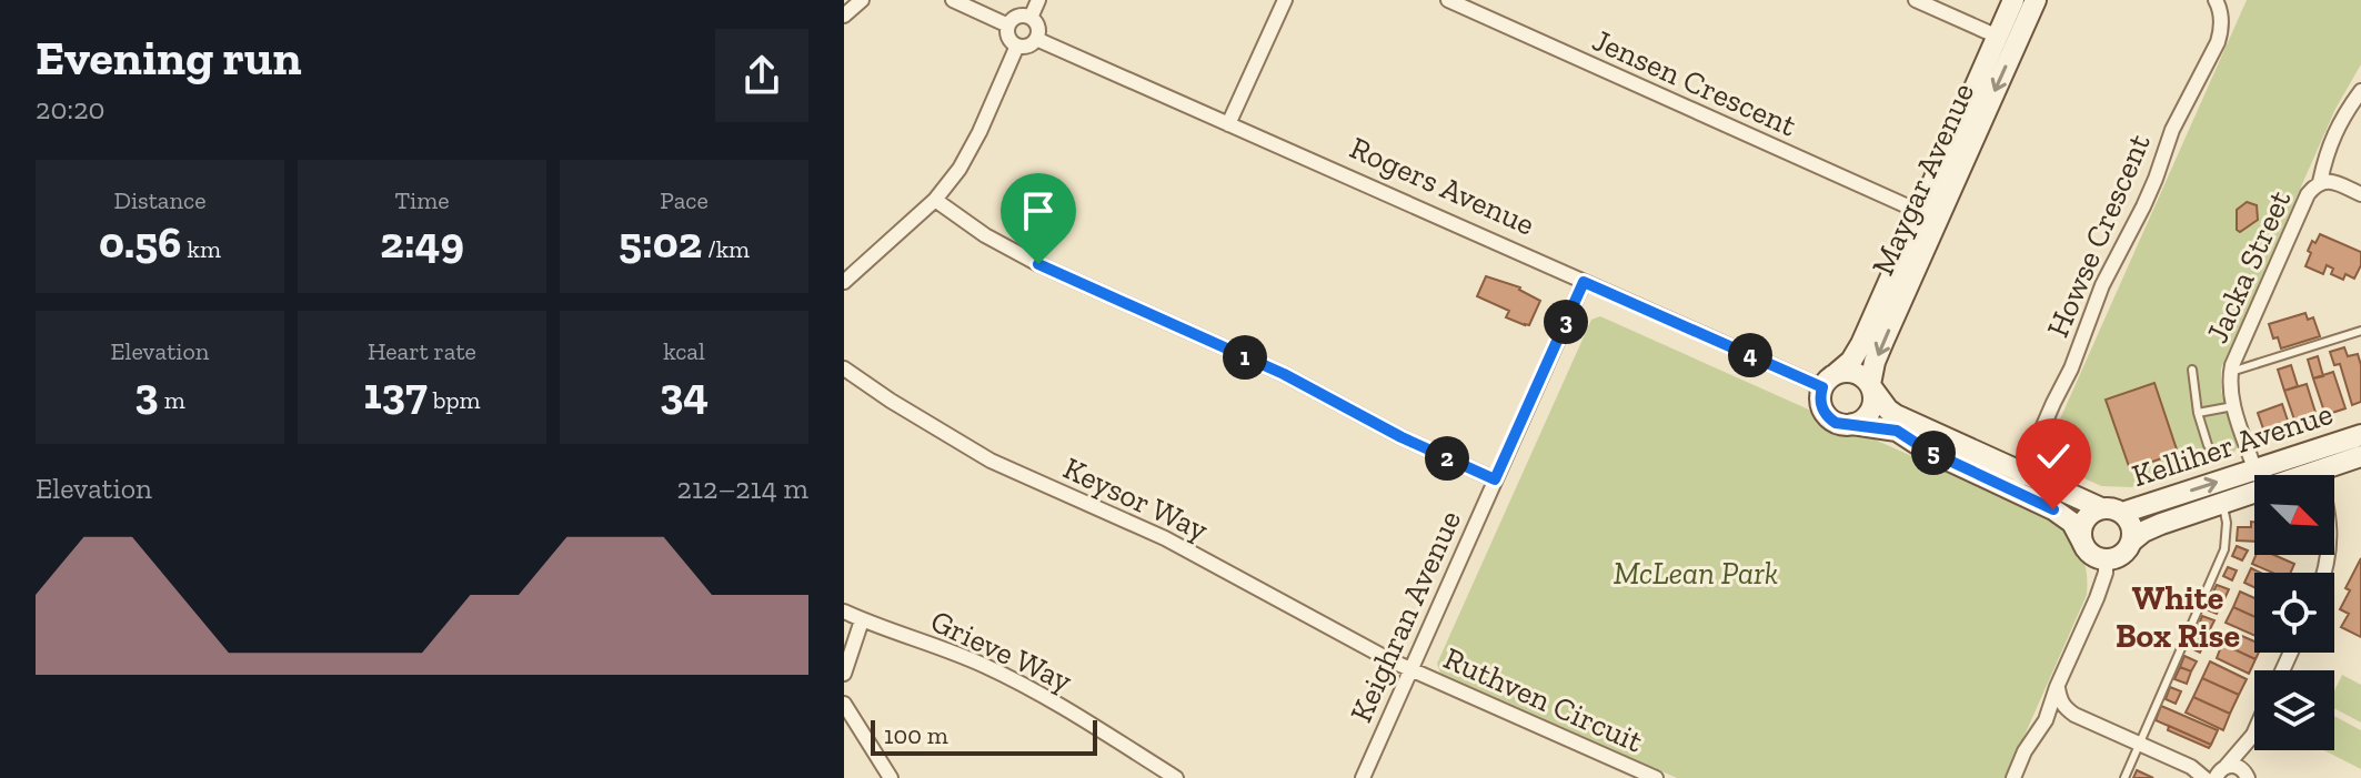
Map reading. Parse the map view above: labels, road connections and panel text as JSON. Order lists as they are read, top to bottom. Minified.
{"streets":{"street":["Jensen Crescent","Maygar Avenue","Rogers Avenue","Howse Crescent","Jacka Street","Kelliher Avenue","Keysor Way","Keighran Avenue","Grieve Way","Ruthven Circuit"]},"crossings":[["Jensen Crescent","Maygar Avenue"],["Maygar Avenue","Rogers Avenue"],["Rogers Avenue","Howse Crescent"],["Rogers Avenue","Kelliher Avenue"],["Rogers Avenue","Keighran Avenue"],["Jacka Street","Kelliher Avenue"],["Keysor Way","Keighran Avenue"],["Keysor Way","Ruthven Circuit"],["Keighran Avenue","Ruthven Circuit"]],"districts":["White Box Rise"],"parks":["McLean Park"],"scale_bar":"100 m","north":"bottom right","page":{"heading":["Evening run","20:20"],"stats":[["Distance","0.56 km"],["Time","2:49"],["Pace","5:02 /km"],["Elevation","3 m"],["Heart rate","137 bpm"],["kcal","34"]],"pins":["3","4","1","5","2"],"chart":["Elevation","212–214 m"],"scale":"100 m"}}
